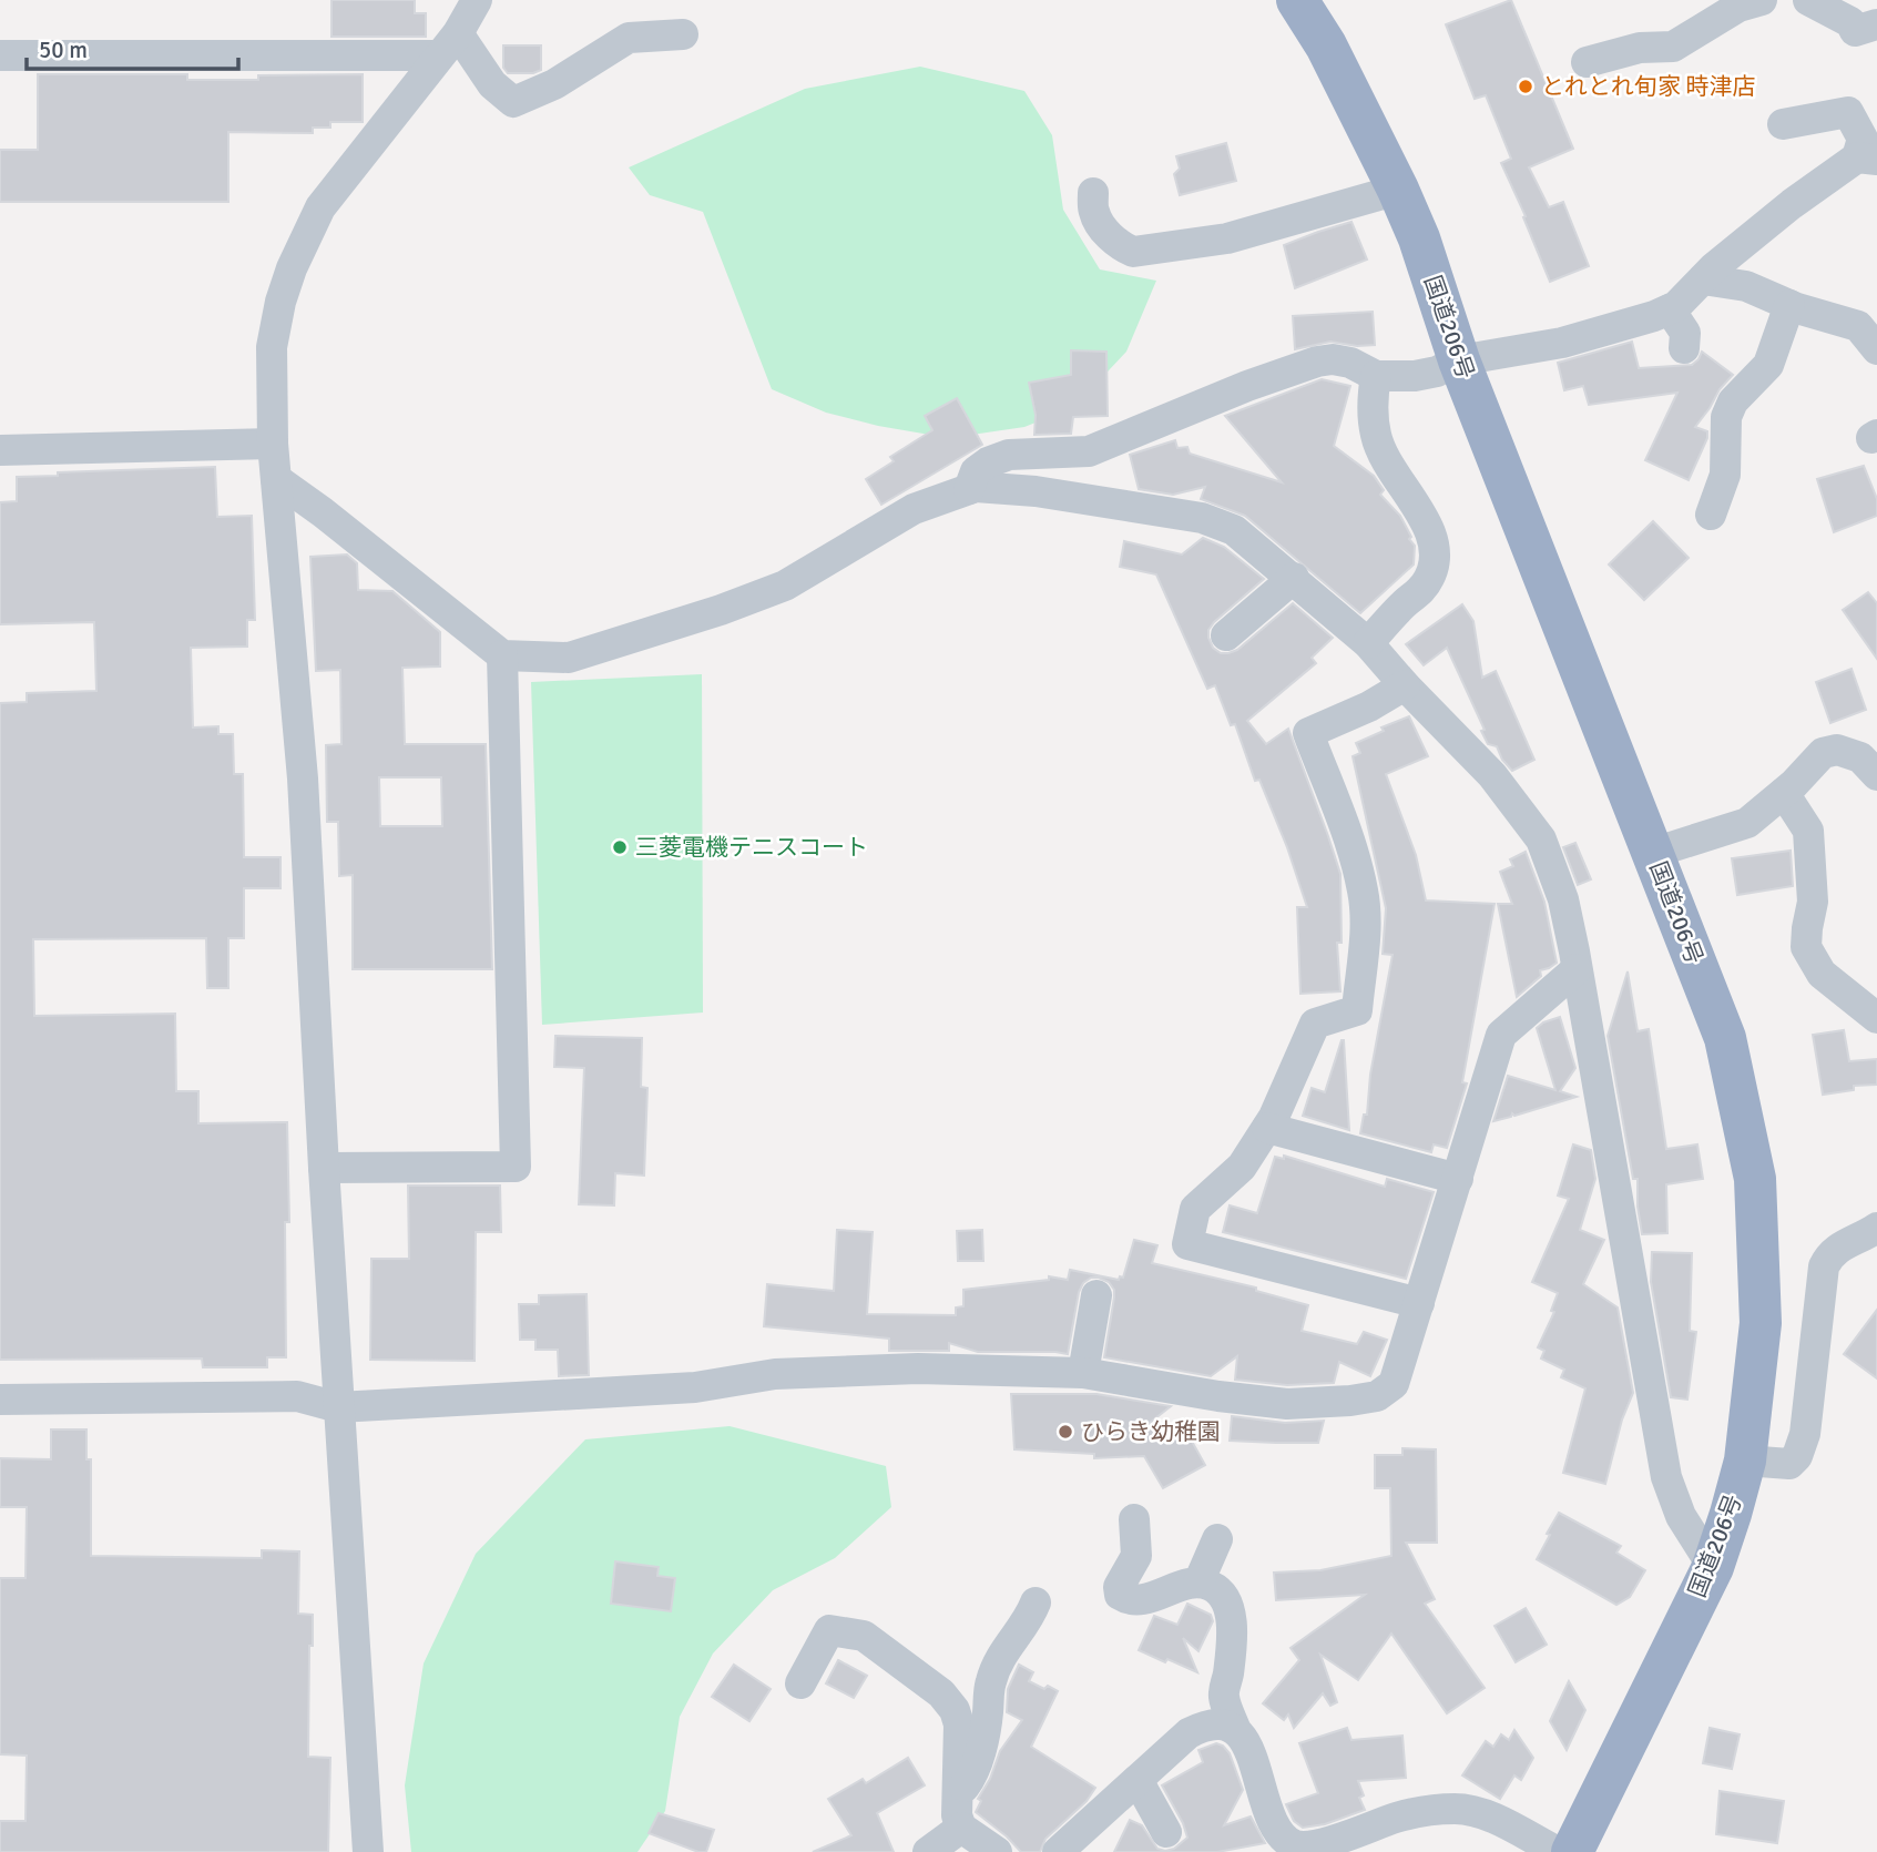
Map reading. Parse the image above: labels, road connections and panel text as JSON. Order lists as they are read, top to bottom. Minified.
{"streets":{"highway":["国道206号"]},"places":["とれとれ旬家 時津店","三菱電機テニスコート","ひらき幼稚園"],"scale_bar":"50 m"}
